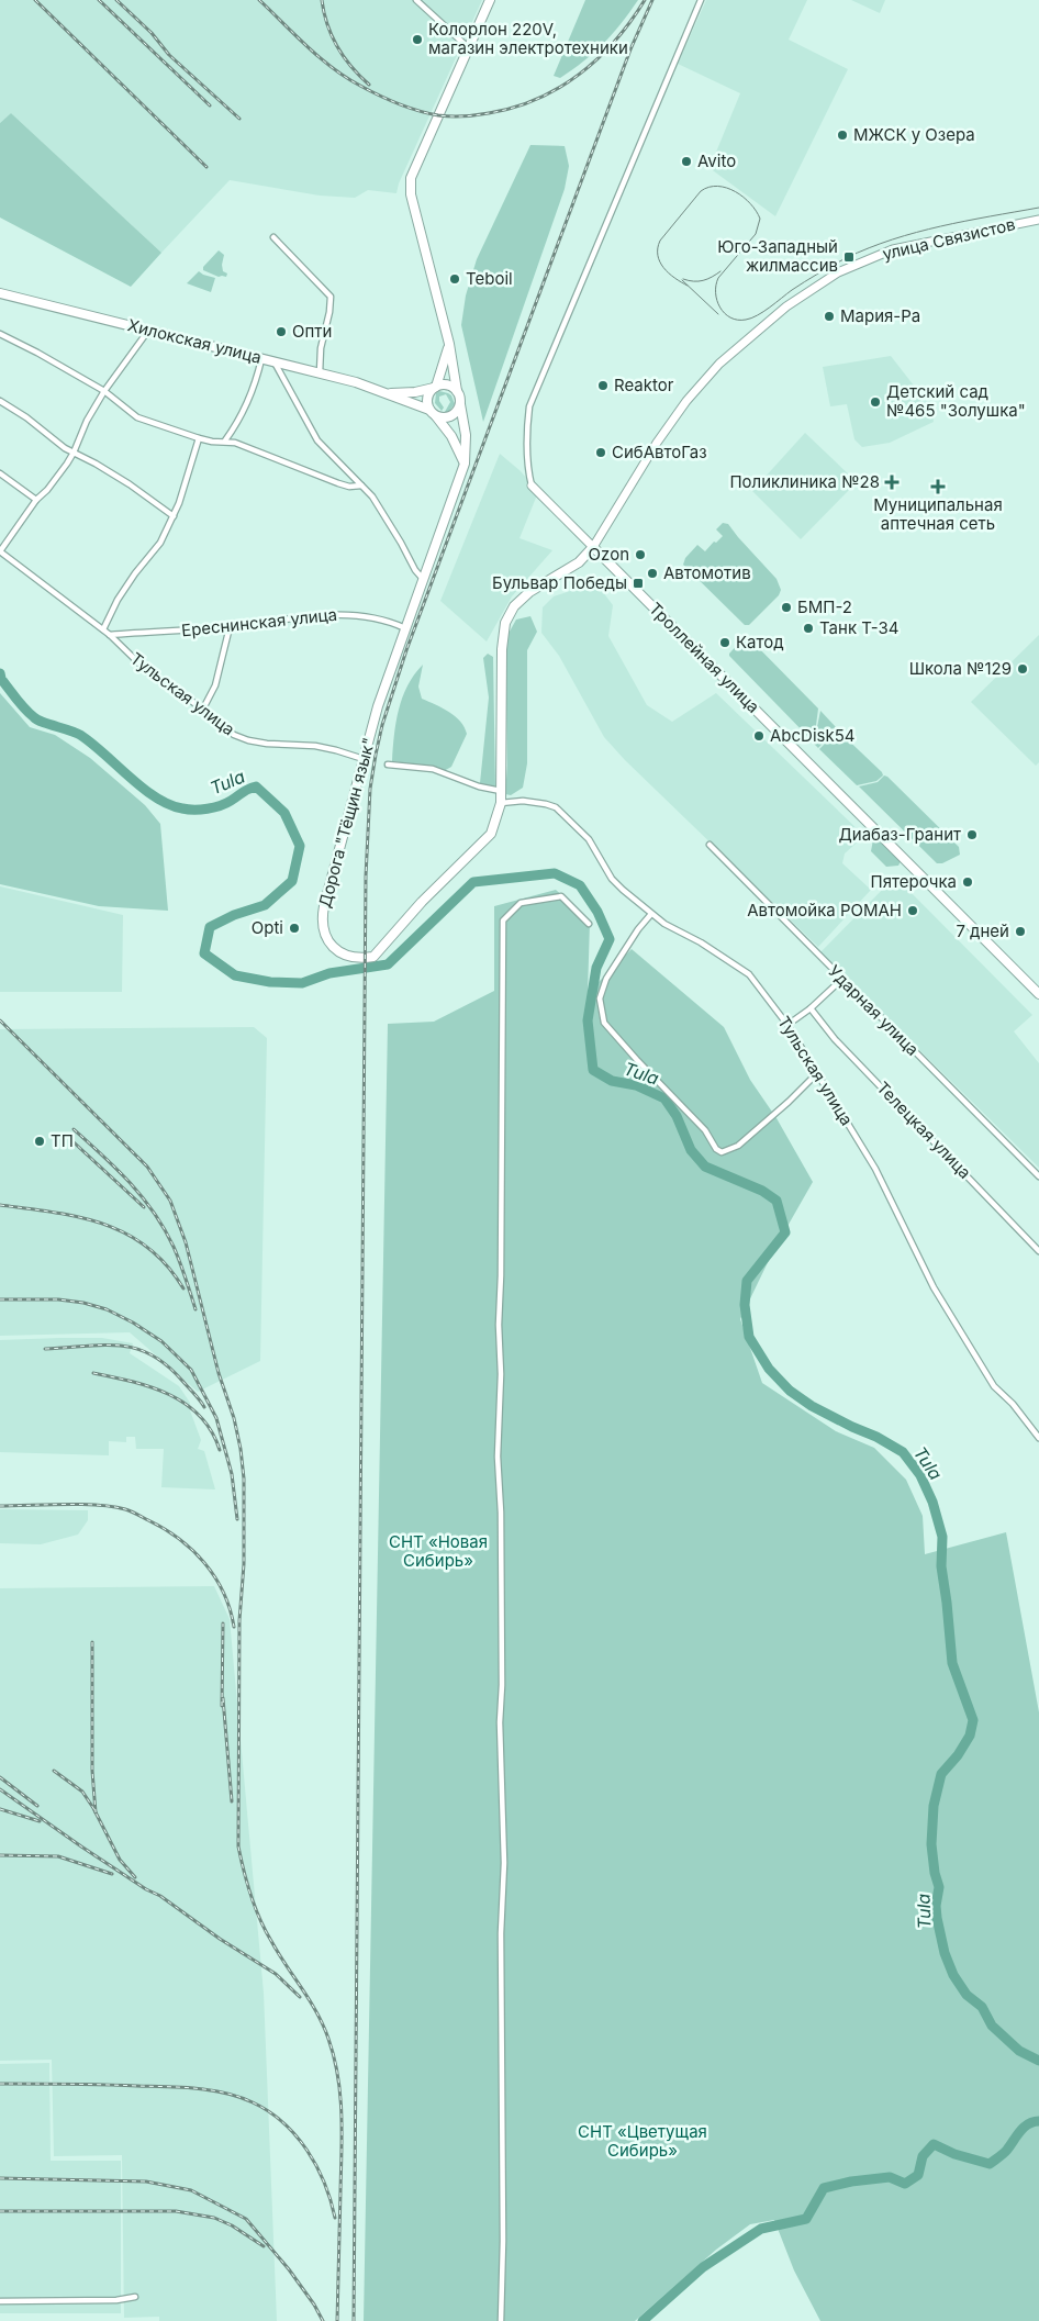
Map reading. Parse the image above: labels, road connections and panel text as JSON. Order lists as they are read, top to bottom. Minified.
{"streets":{"main road":["улица Связистов","Хилокская улица","Троллейная улица","Дорога \"Тёщин язык\""],"street":["Ереснинская улица","Тульская улица","Ударная улица","Телецкая улица"]},"crossings":[["улица Связистов","Троллейная улица"],["улица Связистов","Дорога \"Тёщин язык\""],["Ереснинская улица","Тульская улица"],["Ереснинская улица","Дорога \"Тёщин язык\""],["Троллейная улица","Дорога \"Тёщин язык\""],["Тульская улица","Дорога \"Тёщин язык\""]],"water":["Tula"],"parks":["СНТ «Новая Сибирь»","СНТ «Цветущая Сибирь»"],"places":{"other":["Колорлон 220V, магазин электротехники","МЖСК у Озера","Avito","Teboil","Мария-Ра","Опти","Reaktor","Детский сад №465 \"Золушка\"","СибАвтоГаз","Ozon","Автомотив","БМП-2","Танк Т-34","Катод","Школа №129","AbcDisk54","Диабаз-Гранит","Пятерочка","Автомойка РОМАН","Opti","7 дней","ТП"],"transit":["Юго-Западный жилмассив","Бульвар Победы"],"health":["Поликлиника №28","Муниципальная аптечная сеть"]}}
